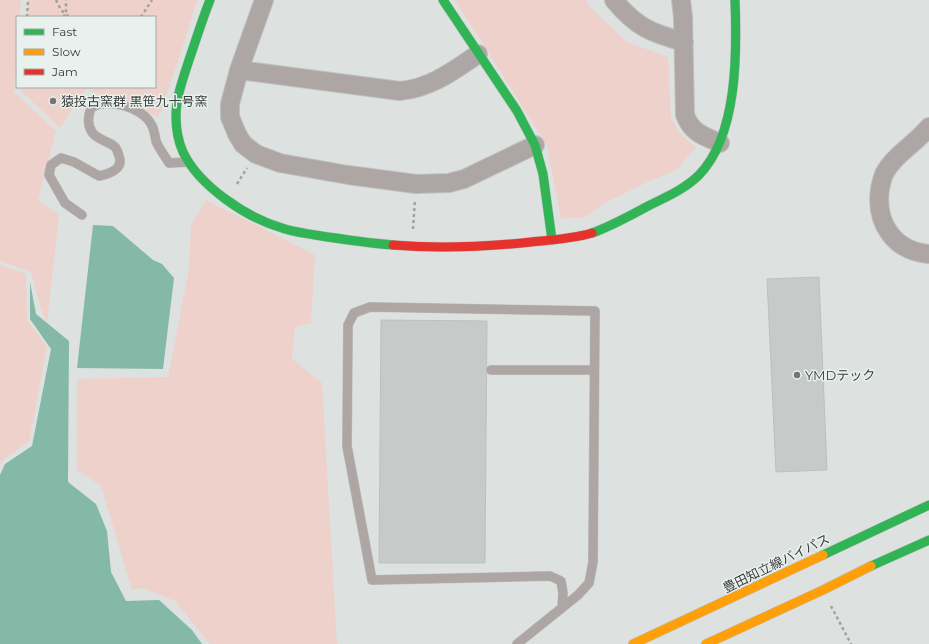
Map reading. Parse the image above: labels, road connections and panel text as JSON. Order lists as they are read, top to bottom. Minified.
{"streets":{"street":["豊田知立線バイパス"]},"places":["猿投古窯群 黒笹九十号窯","YMDテック"],"legend":["Fast","Slow","Jam"]}
